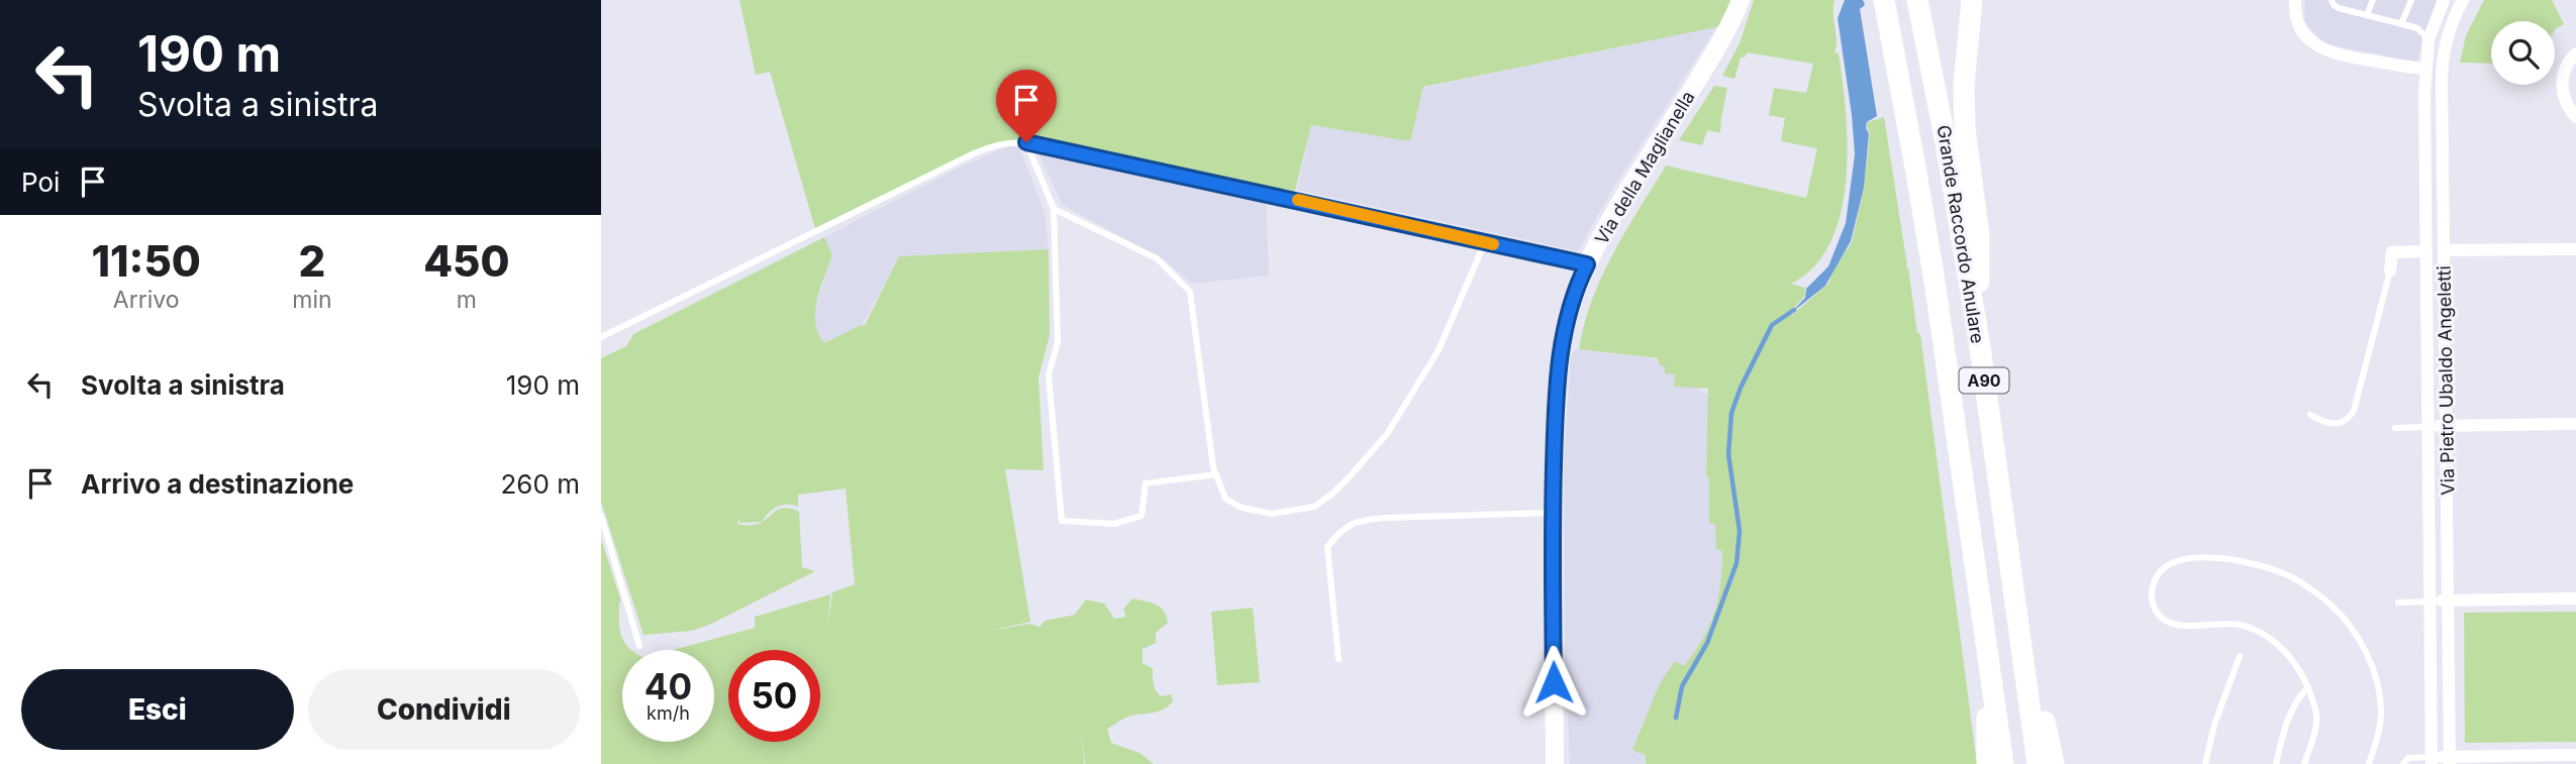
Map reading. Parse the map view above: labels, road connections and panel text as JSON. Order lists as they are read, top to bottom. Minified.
{"streets":{"highway":["Grande Raccordo Anulare","A90"],"main road":["Via della Maglianella"],"street":["Via Pietro Ubaldo Angeletti"]},"page":{"turn":["190 m","Svolta a sinistra"],"then":"Poi","eta":["11:50","Arrivo","2","min","450","m"],"list":[{"name":"Svolta a sinistra","value":"190 m"},{"name":"Arrivo a destinazione","value":"260 m"}],"speed":"40 km/h","limit":"50","buttons":["Esci","Condividi"]}}
